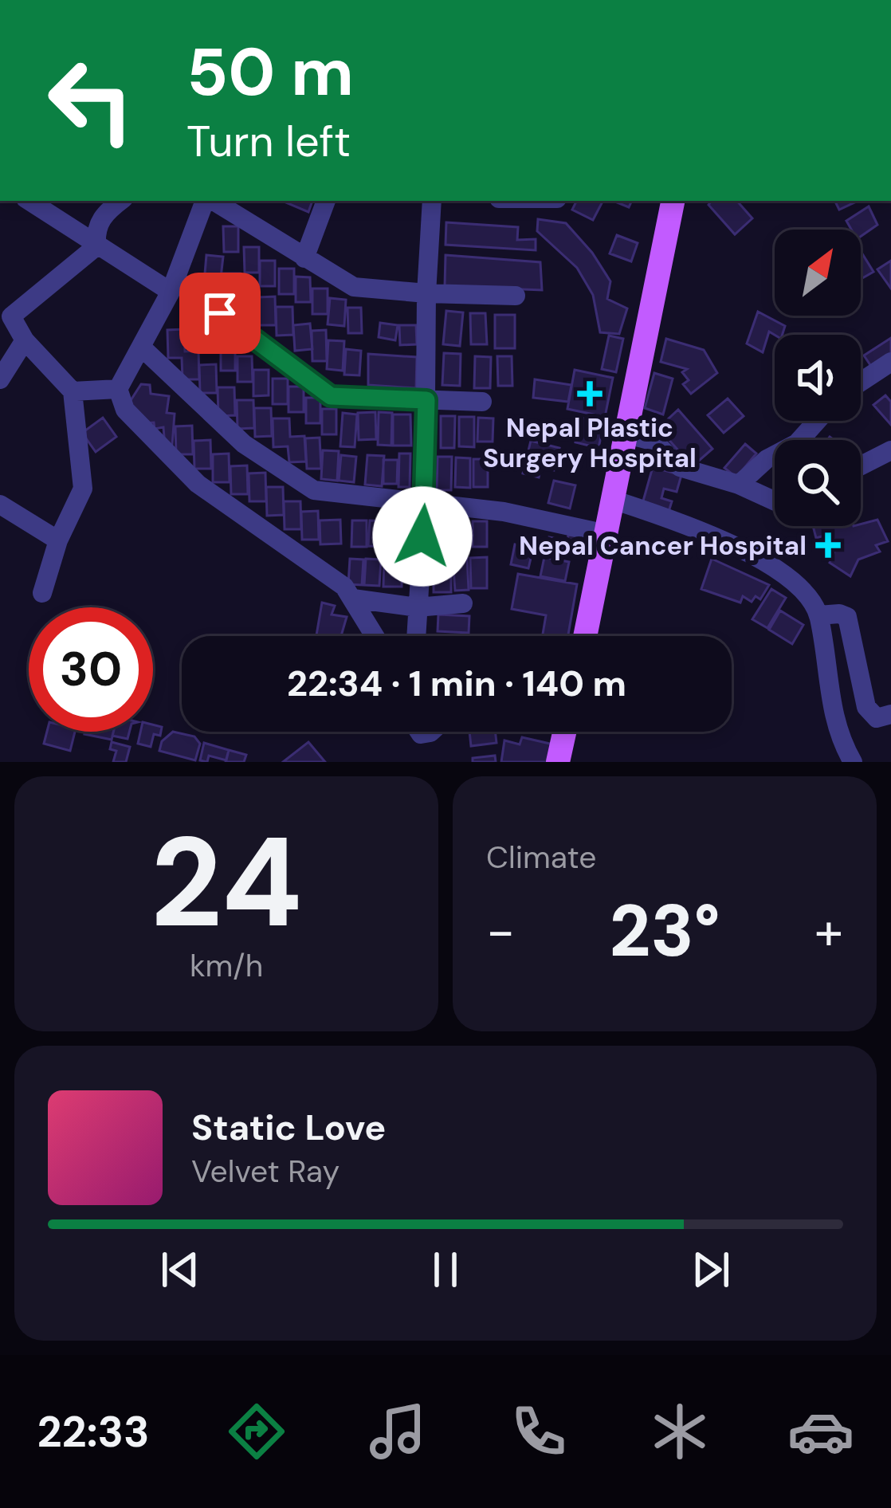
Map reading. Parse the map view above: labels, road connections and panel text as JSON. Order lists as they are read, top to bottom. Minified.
{"places":{"health":["Nepal Plastic Surgery Hospital","Nepal Cancer Hospital"]},"north":"top right","page":{"turn":["50 m","Turn left"],"limit":"30","trip":"22:34 · 1 min · 140 m","tile":[["24","km/h"],"Climate"],"heat":["−","23°","+"],"song":["Static Love","Velvet Ray"],"tabs":"22:33"}}
